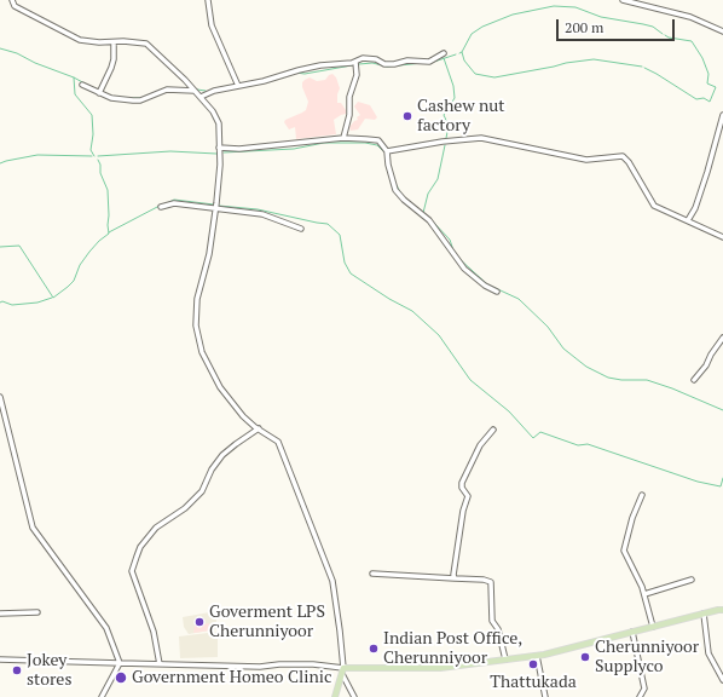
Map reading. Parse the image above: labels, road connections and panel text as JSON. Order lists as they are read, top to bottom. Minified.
{"places":["Cashew nut factory","Goverment LPS Cherunniyoor","Indian Post Office, Cherunniyoor","Cherunniyoor Supplyco","Thattukada","Jokey stores","Government Homeo Clinic"],"scale_bar":"200 m"}
